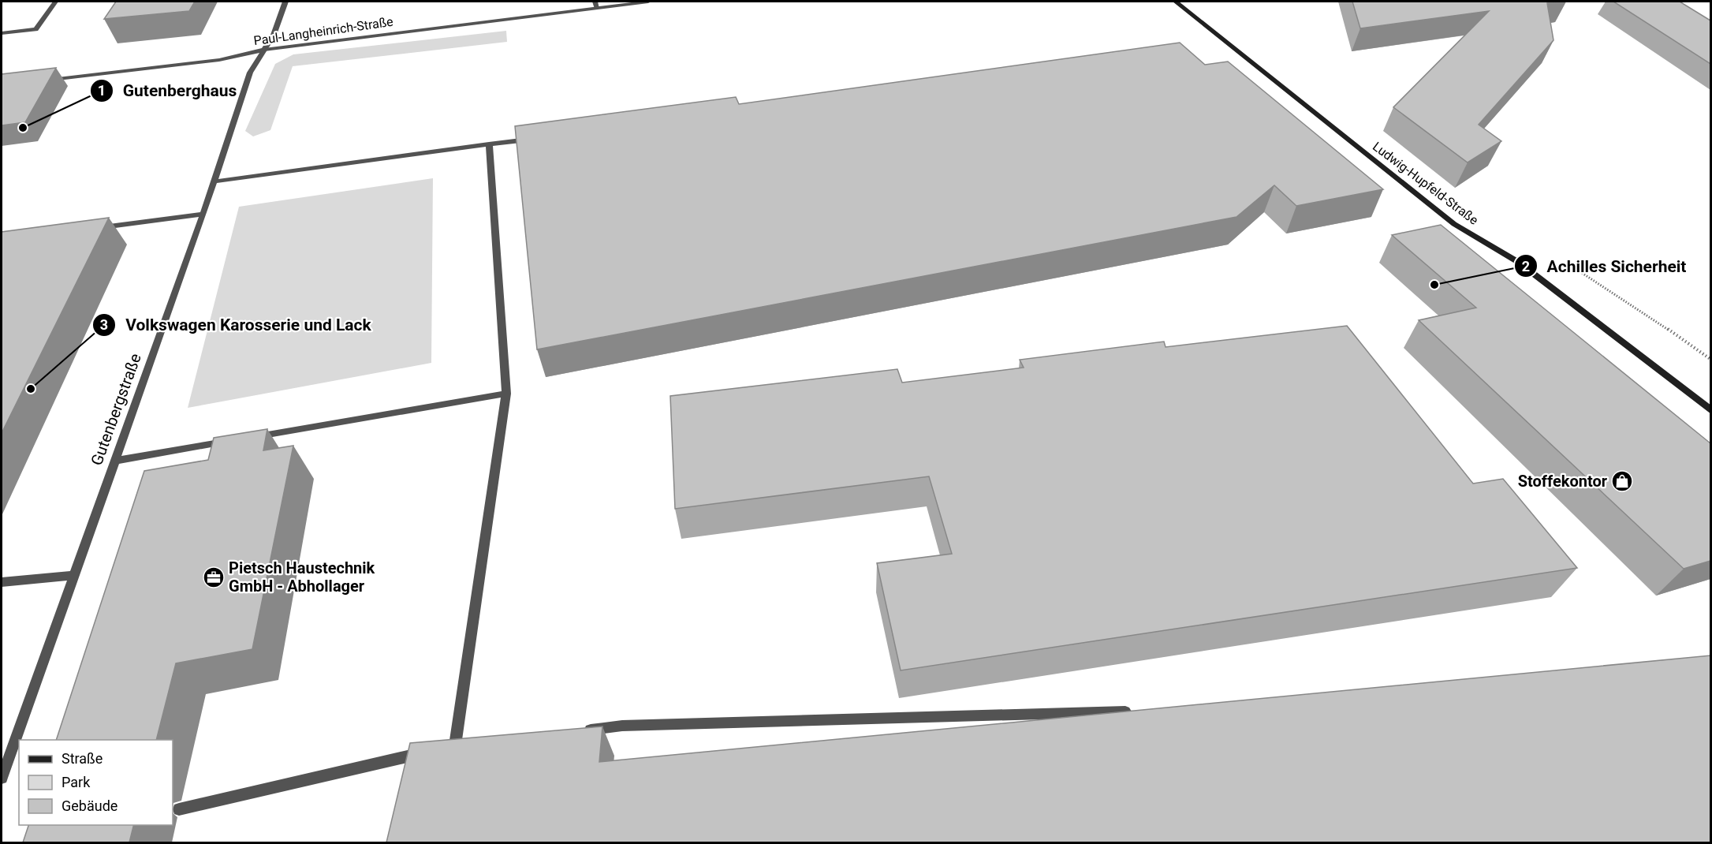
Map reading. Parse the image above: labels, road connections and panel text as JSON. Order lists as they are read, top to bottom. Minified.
{"streets":{"main road":["Ludwig-Hupfeld-Straße"],"street":["Paul-Langheinrich-Straße","Gutenbergstraße"]},"crossings":[["Paul-Langheinrich-Straße","Gutenbergstraße"]],"places":{"other":["Gutenberghaus","Achilles Sicherheit","Volkswagen Karosserie und Lack"],"shop":["Stoffekontor"],"office":["Pietsch Haustechnik GmbH - Abhollager"]},"legend":["Straße","Park","Gebäude"]}
